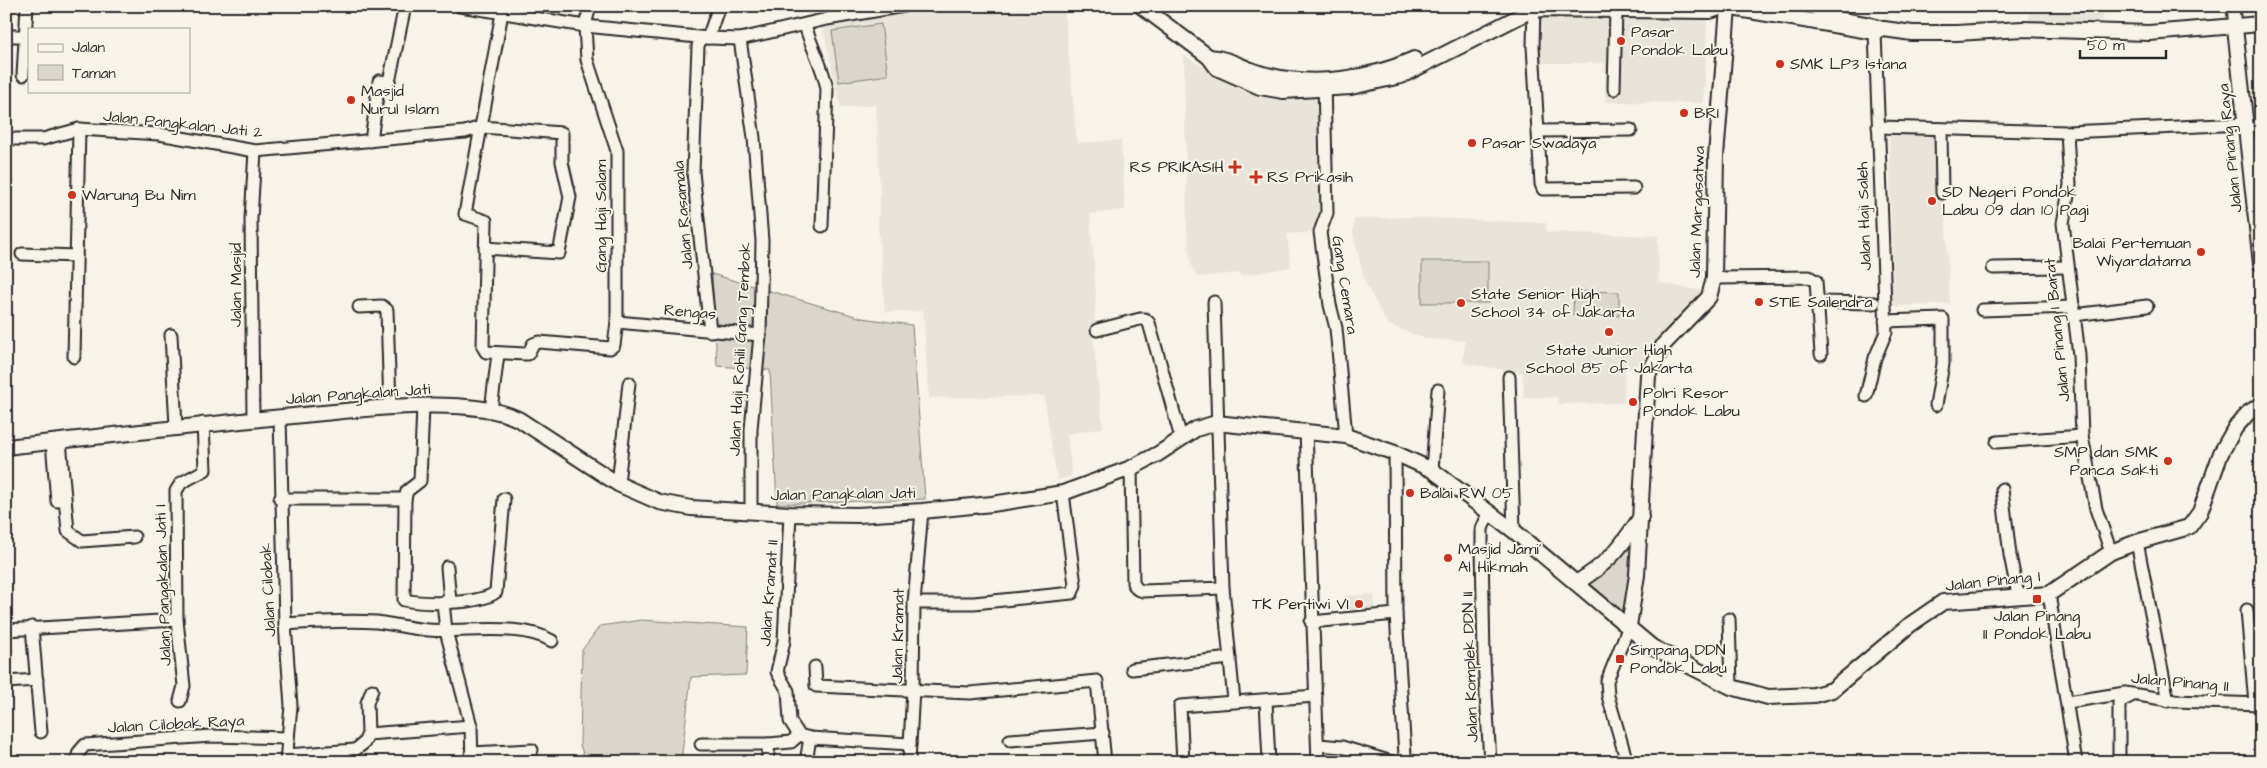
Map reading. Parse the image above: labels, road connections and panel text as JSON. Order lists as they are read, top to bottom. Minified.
{"streets":{"main road":["Jalan Pinang Raya","Jalan Margasatwa","Jalan Pangkalan Jati","Jalan Pinang I"],"street":["Jalan Pangkalan Jati 2","Jalan Rasamala","Gang Haji Salam","Jalan Haji Saleh","Jalan Masjid","Gang Cemara","Rengas","Jalan Pinang 1 Barat","Jalan Haji Rohili Gang Tembok","Jalan Pangakalan Jati I","Jalan Cilobak","Jalan Kramat II","Jalan Kramat","Jalan Komplek DDN II","Jalan Pinang II","Jalan Cilobak Raya"]},"crossings":[["Jalan Pangkalan Jati 2","Jalan Masjid"],["Jalan Margasatwa","Jalan Pangkalan Jati"],["Jalan Margasatwa","Jalan Pinang I"],["Jalan Rasamala","Rengas"],["Gang Haji Salam","Rengas"],["Jalan Masjid","Jalan Pangkalan Jati"],["Gang Cemara","Jalan Pangkalan Jati"],["Rengas","Jalan Haji Rohili Gang Tembok"],["Jalan Pinang 1 Barat","Jalan Pinang I"],["Jalan Haji Rohili Gang Tembok","Jalan Pangkalan Jati"],["Jalan Pangkalan Jati","Jalan Pinang I"],["Jalan Pangkalan Jati","Jalan Pangakalan Jati I"],["Jalan Pangkalan Jati","Jalan Cilobak"],["Jalan Pangkalan Jati","Jalan Kramat II"],["Jalan Pangkalan Jati","Jalan Kramat"],["Jalan Pangkalan Jati","Jalan Komplek DDN II"],["Jalan Cilobak","Jalan Cilobak Raya"]],"places":{"other":["Pasar Pondok Labu","SMK LP3 Istana","Masjid Nurul Islam","BRI","Pasar Swadaya","Warung Bu Nim","SD Negeri Pondok Labu 09 dan 10 Pagi","Balai Pertemuan Wiyardatama","STIE Sailendra","State Senior High School 34 of Jakarta","State Junior High School 85 of Jakarta","Polri Resor Pondok Labu","SMP dan SMK Panca Sakti","Balai RW 05","Masjid Jami' Al Hikmah","TK Pertiwi VI"],"health":["RS PRIKASIH","RS Prikasih"],"transit":["Jalan Pinang II Pondok Labu","Simpang DDN Pondok Labu"]},"legend":["Jalan","Taman"],"scale_bar":"50 m"}
